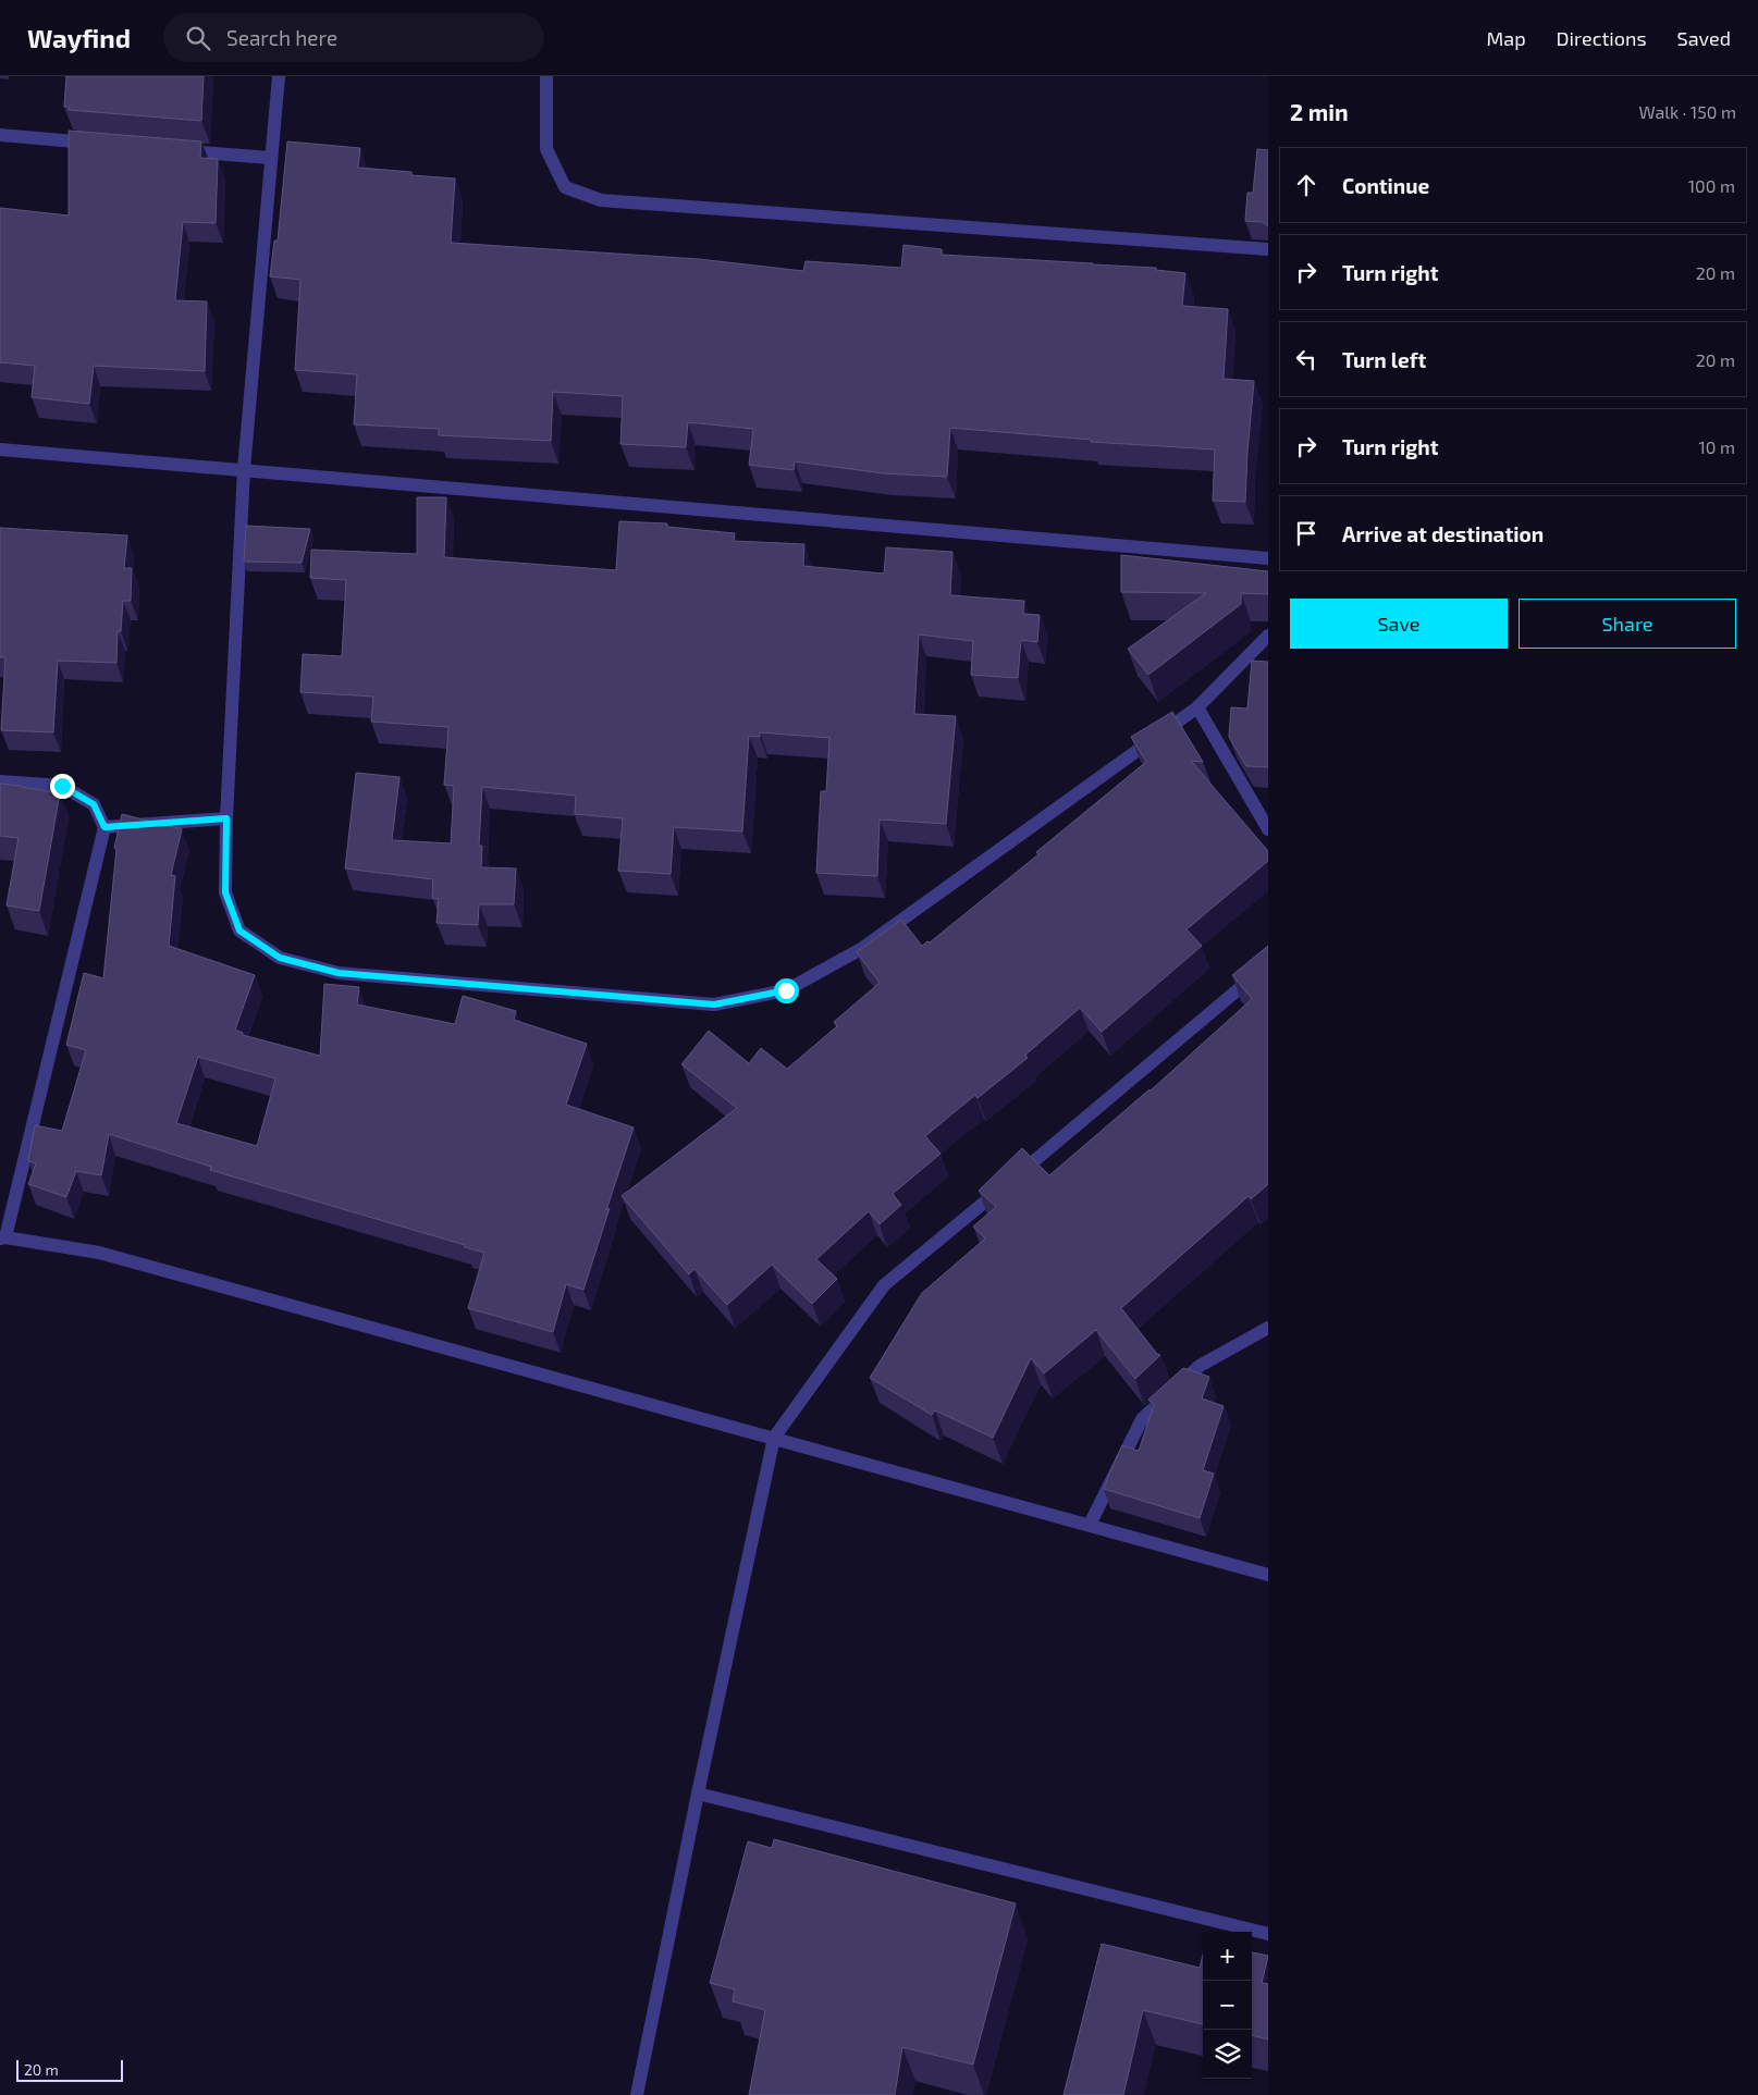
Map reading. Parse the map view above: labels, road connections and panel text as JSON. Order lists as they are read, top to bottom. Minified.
{"scale_bar":"20 m","page":{"header":"Wayfind","search":"Search here","nav":["Map","Directions","Saved"],"heading":["2 min","Walk · 150 m"],"list":[["Continue","100 m"],["Turn right","20 m"],["Turn left","20 m"],["Turn right","10 m"],"Arrive at destination"],"buttons":["Save","Share"],"map_buttons":["+","−"],"scale":"20 m"}}
